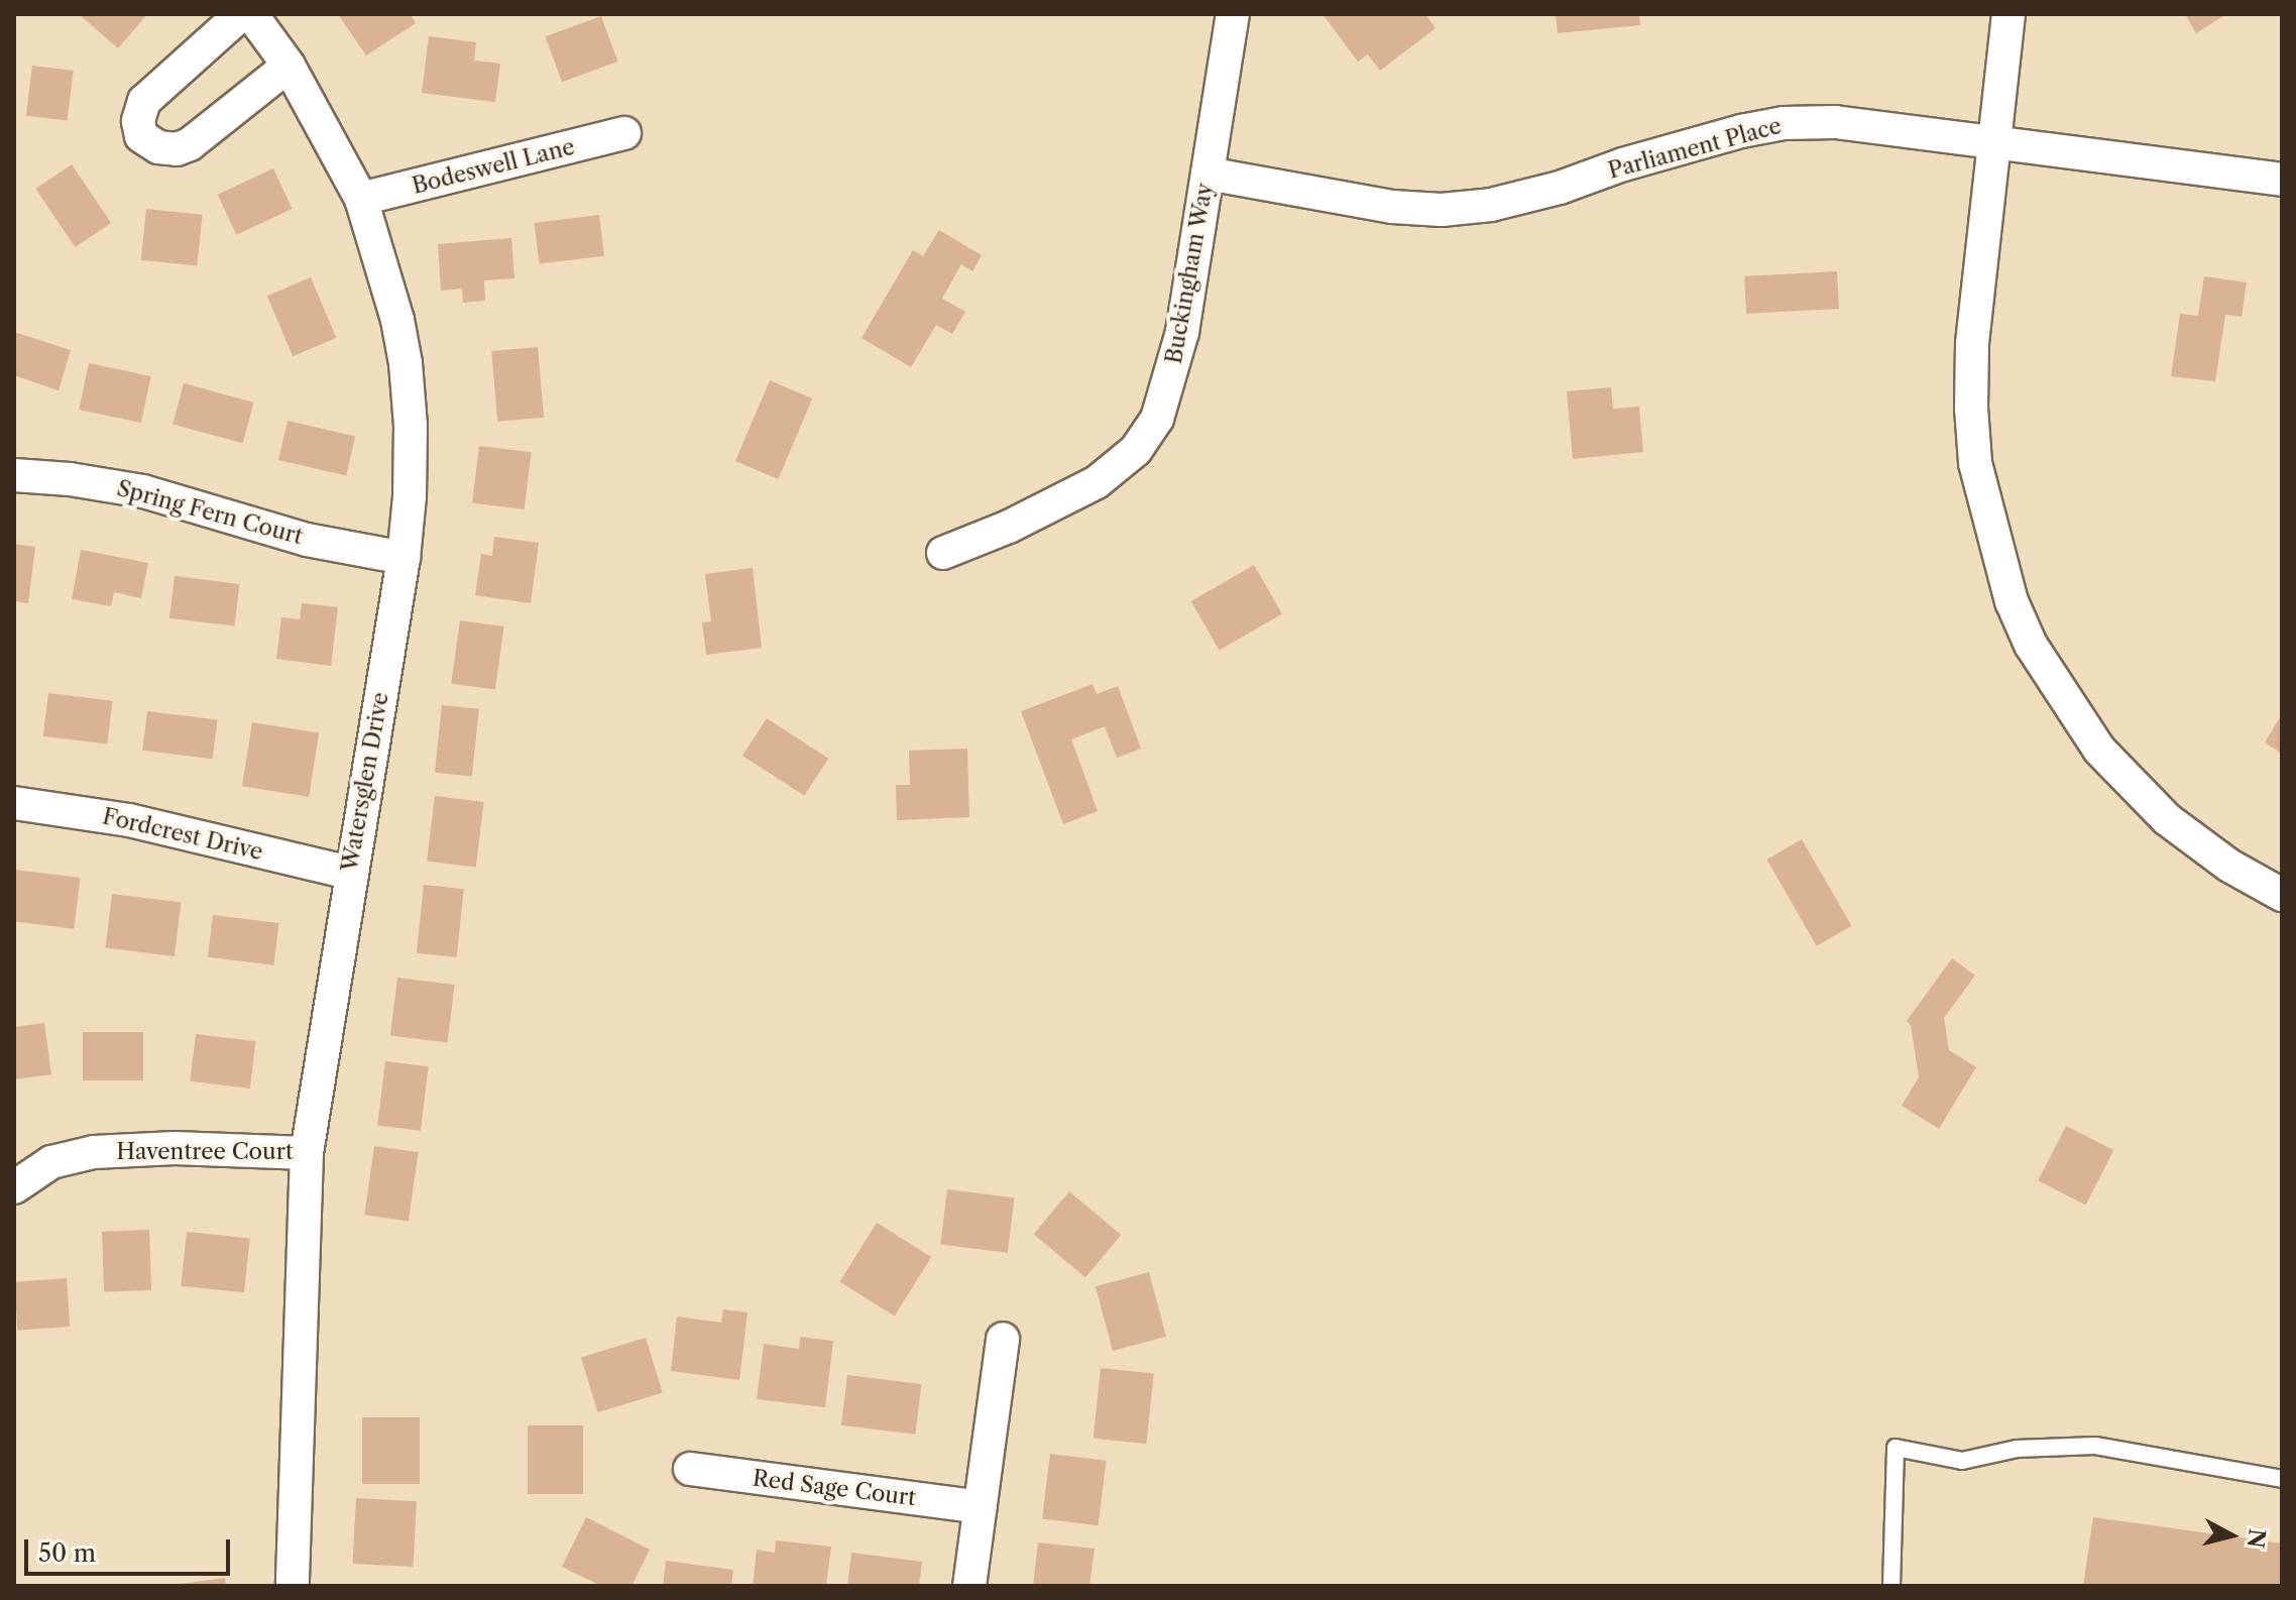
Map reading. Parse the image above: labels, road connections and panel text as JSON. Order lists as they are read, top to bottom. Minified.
{"streets":{"street":["Parliament Place","Bodeswell Lane","Buckingham Way","Spring Fern Court","Watersglen Drive","Fordcrest Drive","Haventree Court","Red Sage Court"]},"crossings":[["Parliament Place","Buckingham Way"],["Bodeswell Lane","Watersglen Drive"],["Spring Fern Court","Watersglen Drive"],["Watersglen Drive","Fordcrest Drive"],["Watersglen Drive","Haventree Court"]],"scale_bar":"50 m","north":"right"}
